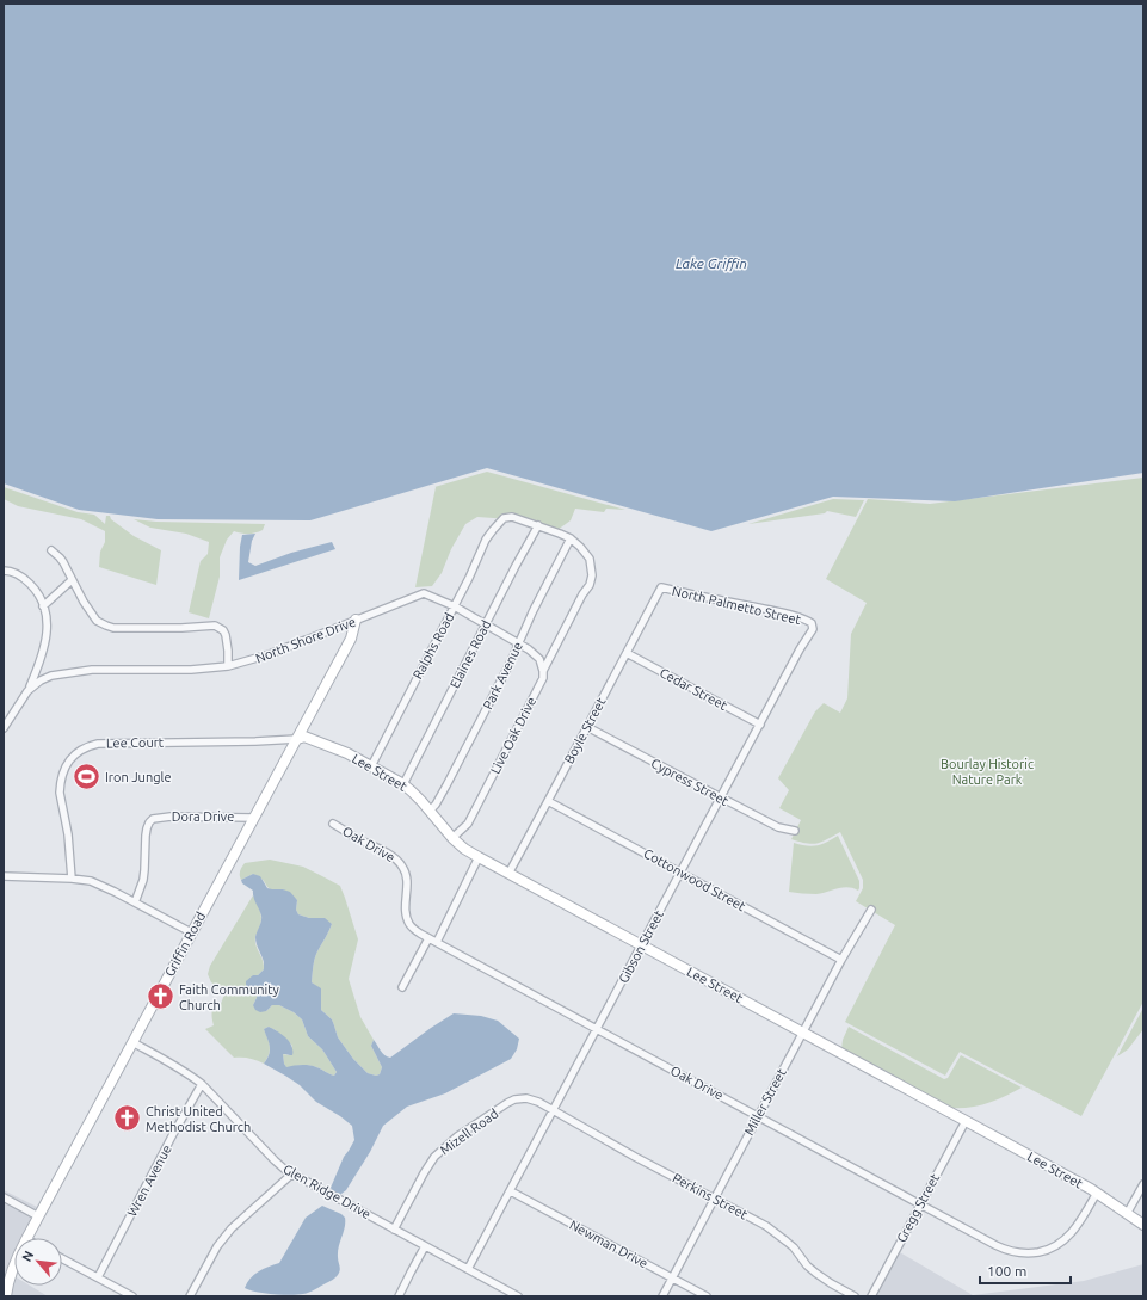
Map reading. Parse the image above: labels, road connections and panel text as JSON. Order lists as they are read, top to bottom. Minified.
{"streets":{"street":["North Palmetto Street","North Shore Drive","Ralphs Road","Elaines Road","Park Avenue","Cedar Street","Boyle Street","Live Oak Drive","Lee Court","Lee Street","Cypress Street","Dora Drive","Oak Drive","Cottonwood Street","Griffin Road","Gibson Street","Miller Street","Mizell Road","Wren Avenue","Glen Ridge Drive","Perkins Street","Gregg Street","Newman Drive"]},"crossings":[["North Palmetto Street","Boyle Street"],["North Palmetto Street","Gibson Street"],["North Shore Drive","Ralphs Road"],["North Shore Drive","Elaines Road"],["North Shore Drive","Park Avenue"],["North Shore Drive","Live Oak Drive"],["North Shore Drive","Griffin Road"],["Ralphs Road","Elaines Road"],["Ralphs Road","Lee Street"],["Elaines Road","Lee Street"],["Park Avenue","Live Oak Drive"],["Park Avenue","Lee Street"],["Cedar Street","Boyle Street"],["Cedar Street","Gibson Street"],["Boyle Street","Lee Street"],["Boyle Street","Cypress Street"],["Boyle Street","Cottonwood Street"],["Live Oak Drive","Lee Street"],["Lee Court","Lee Street"],["Lee Court","Griffin Road"],["Lee Street","Oak Drive"],["Lee Street","Griffin Road"],["Lee Street","Gibson Street"],["Lee Street","Miller Street"],["Lee Street","Gregg Street"],["Cypress Street","Gibson Street"],["Dora Drive","Griffin Road"],["Oak Drive","Gibson Street"],["Oak Drive","Miller Street"],["Oak Drive","Gregg Street"],["Cottonwood Street","Gibson Street"],["Cottonwood Street","Miller Street"],["Griffin Road","Glen Ridge Drive"],["Gibson Street","Mizell Road"],["Gibson Street","Glen Ridge Drive"],["Gibson Street","Perkins Street"],["Gibson Street","Newman Drive"],["Miller Street","Perkins Street"],["Miller Street","Newman Drive"],["Mizell Road","Glen Ridge Drive"],["Mizell Road","Perkins Street"],["Wren Avenue","Glen Ridge Drive"]],"water":["Lake Griffin"],"parks":["Bourlay Historic Nature Park"],"places":{"sports":["Iron Jungle"],"church":["Faith Community Church","Christ United Methodist Church"]},"scale_bar":"100 m","north":"top left"}
